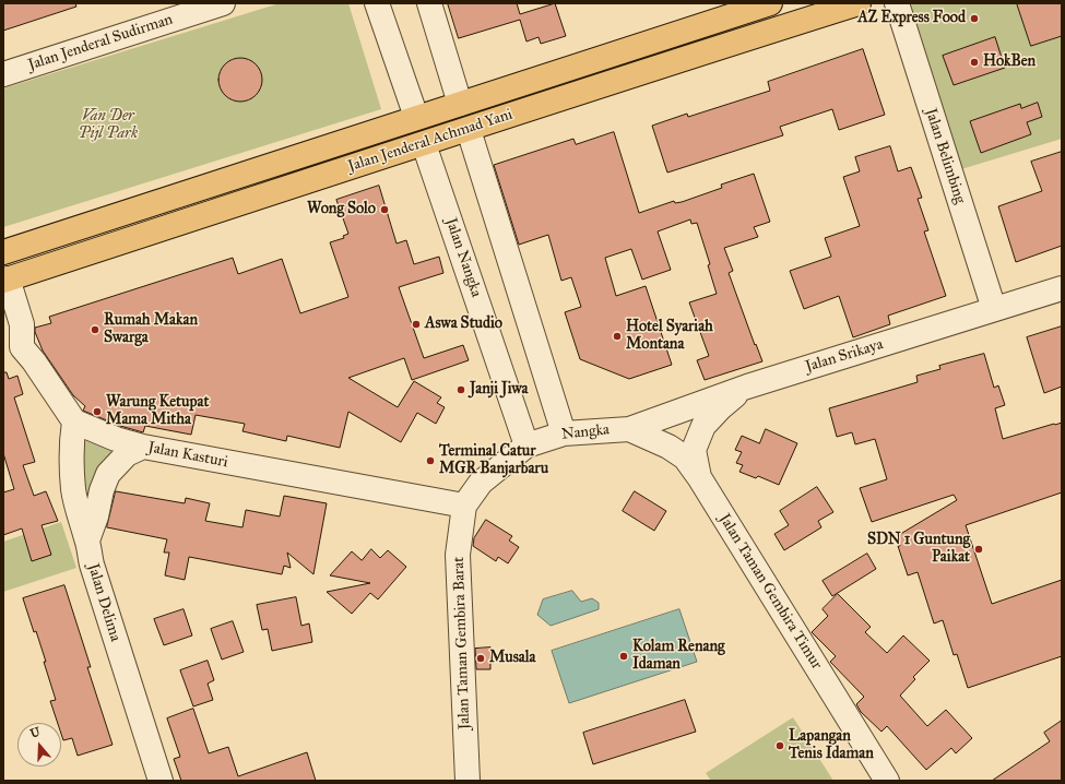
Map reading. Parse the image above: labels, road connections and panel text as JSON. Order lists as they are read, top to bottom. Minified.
{"streets":{"highway":["Jalan Jenderal Achmad Yani"],"street":["Jalan Jenderal Sudirman","Jalan Belimbing","Jalan Nangka","Jalan Srikaya","Nangka","Jalan Kasturi","Jalan Taman Gembira Timur","Jalan Delima","Jalan Taman Gembira Barat"]},"crossings":[["Jalan Jenderal Achmad Yani","Jalan Nangka"],["Jalan Belimbing","Jalan Srikaya"],["Jalan Nangka","Nangka"],["Jalan Srikaya","Nangka"],["Jalan Srikaya","Jalan Taman Gembira Timur"],["Nangka","Jalan Kasturi"],["Nangka","Jalan Taman Gembira Timur"],["Nangka","Jalan Taman Gembira Barat"],["Jalan Kasturi","Jalan Delima"],["Jalan Kasturi","Jalan Taman Gembira Barat"]],"parks":["Van Der Pijl Park"],"places":["AZ Express Food","HokBen","Wong Solo","Aswa Studio","Rumah Makan Swarga","Hotel Syariah Montana","Janji Jiwa","Warung Ketupat Mama Mitha","Terminal Catur MGR Banjarbaru","SDN 1 Guntung Paikat","Kolam Renang Idaman","Musala","Lapangan Tenis Idaman"],"north":"top"}
